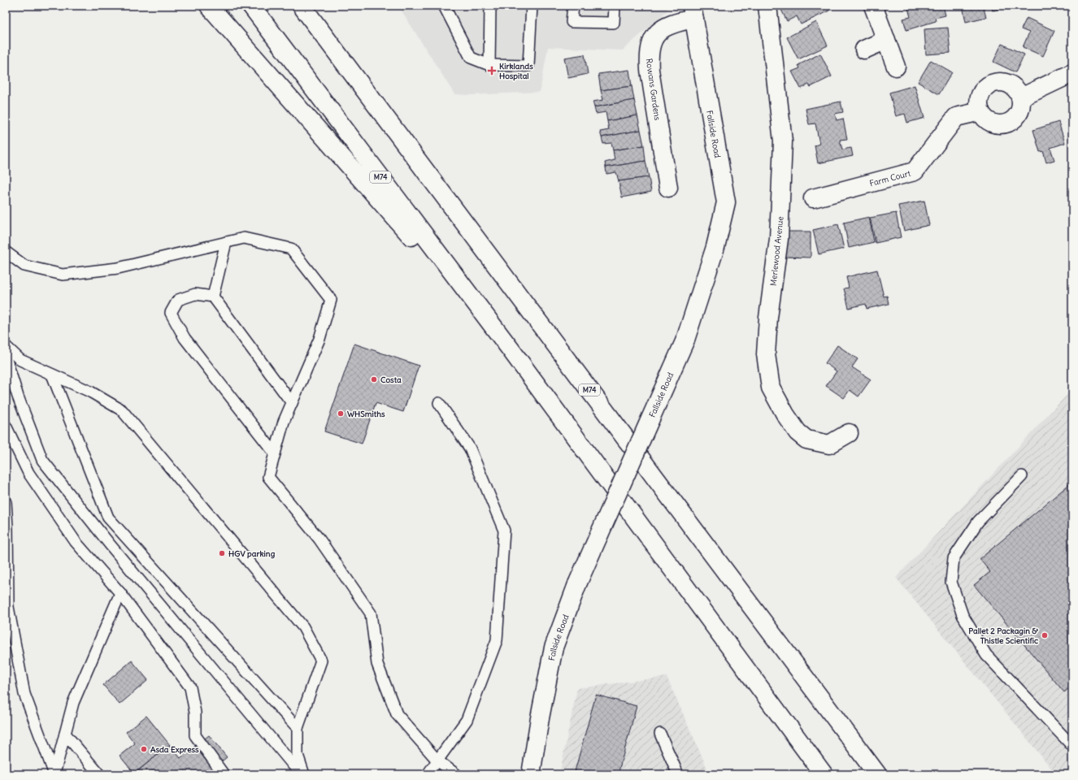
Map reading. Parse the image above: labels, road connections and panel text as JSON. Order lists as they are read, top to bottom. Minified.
{"streets":{"main road":["Rowans Gardens","Fallside Road","M74","Farm Court","Merlewood Avenue"]},"crossings":[["Rowans Gardens","Fallside Road"]],"places":{"health":["Kirklands Hospital"],"other":["Costa","WHSmiths","HGV parking","Pallet 2 Packagin & Thistle Scientific","Asda Express"]}}
